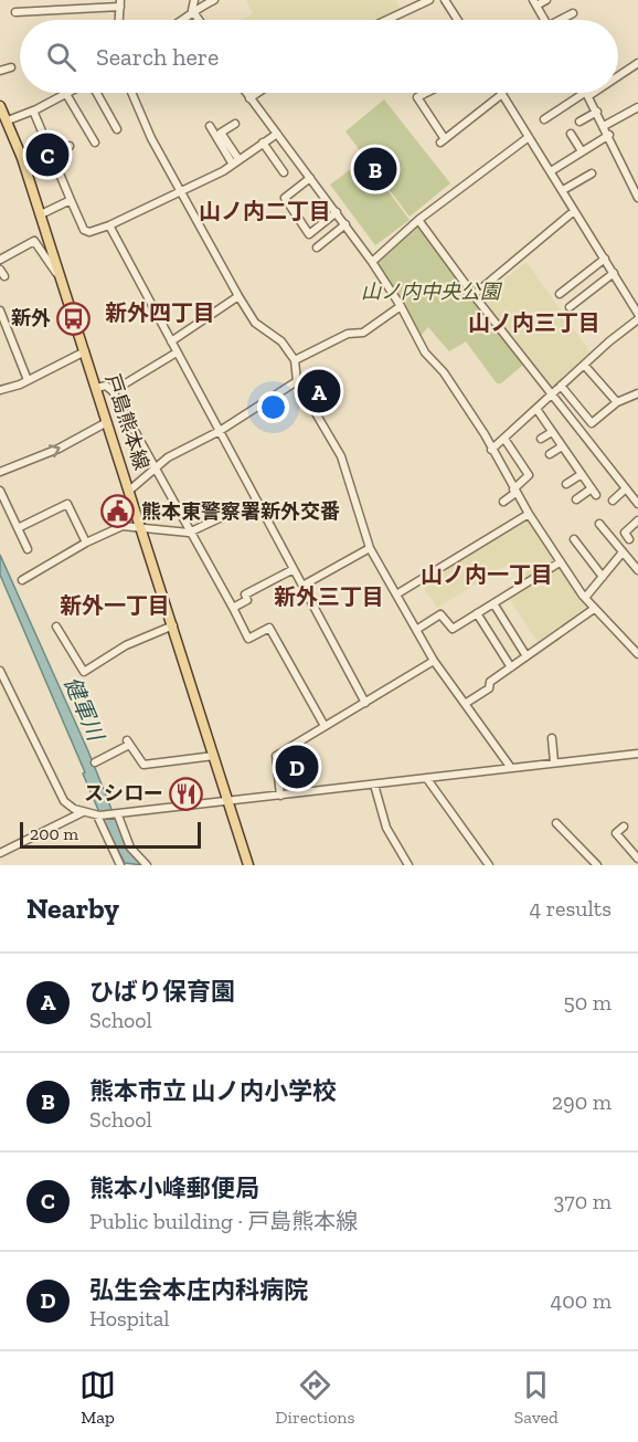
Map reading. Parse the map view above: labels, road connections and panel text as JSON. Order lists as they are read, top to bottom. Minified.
{"streets":{"main road":["戸島熊本線"]},"districts":["山ノ内二丁目","新外四丁目","山ノ内三丁目","山ノ内一丁目","新外三丁目","新外一丁目"],"water":["健軍川"],"parks":["山ノ内中央公園"],"places":{"bus stop":["新外"],"public building":["熊本東警察署新外交番"],"restaurant":["スシロー"]},"scale_bar":"200 m","page":{"search":"Search here","pins":["C","B","A","D"],"scale":"200 m","heading":["Nearby","4 results"],"list":[{"mark":"A","name":"ひばり保育園","note":"School","value":"50 m"},{"mark":"B","name":"熊本市立 山ノ内小学校","note":"School","value":"290 m"},{"mark":"C","name":"熊本小峰郵便局","note":"Public building · 戸島熊本線","value":"370 m"},{"mark":"D","name":"弘生会本庄内科病院","note":"Hospital","value":"400 m"}],"nav":["Map","Directions","Saved"]}}
